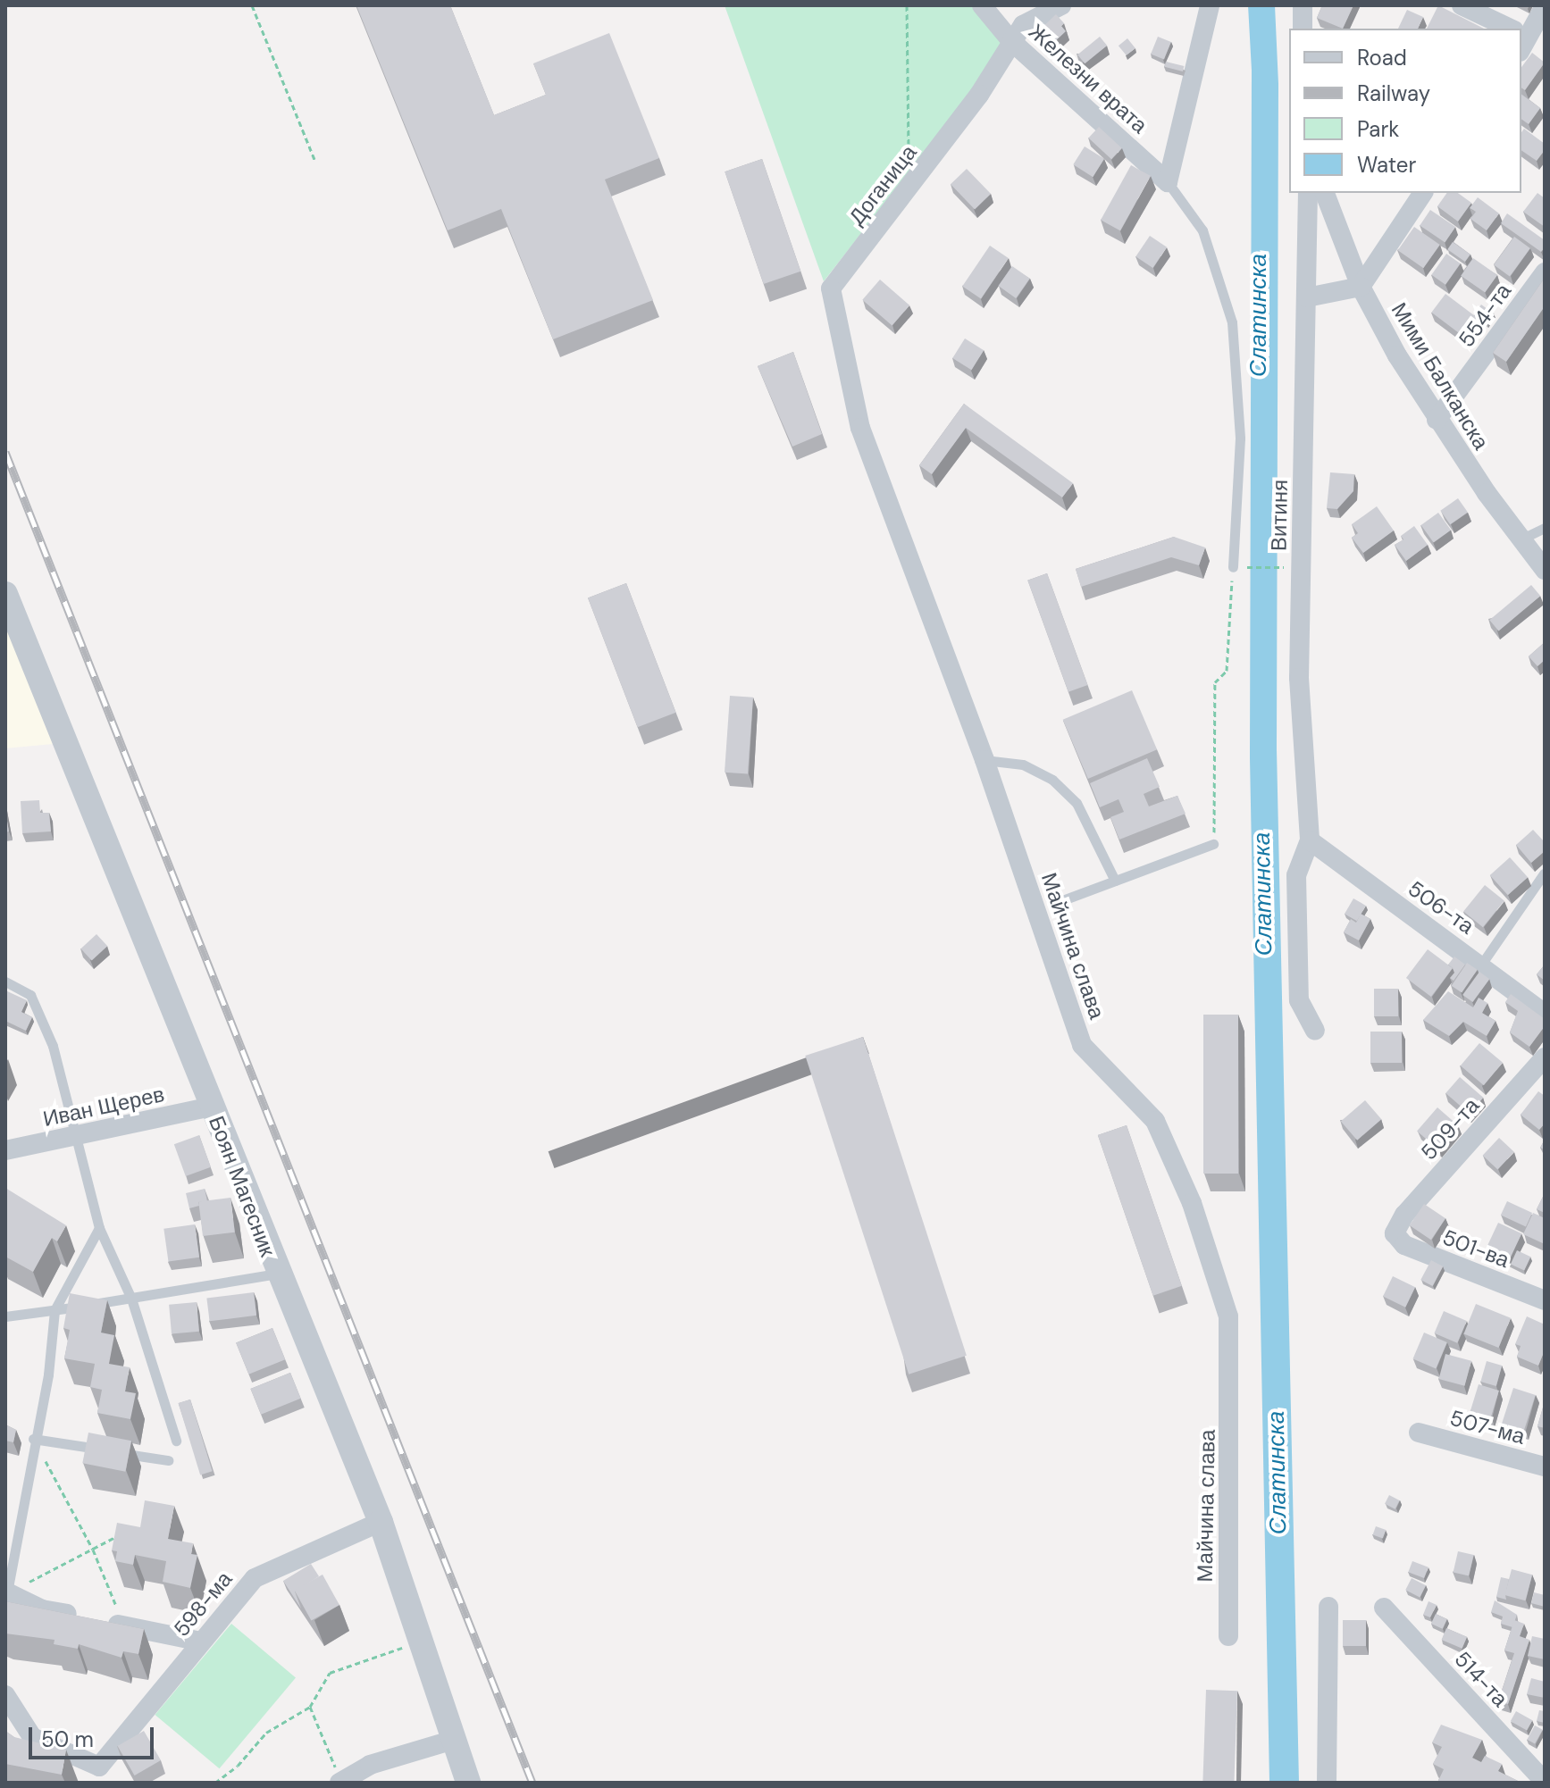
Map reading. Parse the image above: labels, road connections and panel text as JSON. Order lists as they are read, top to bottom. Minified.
{"streets":{"street":["Железни врата","Доганица","554-та","Мими Балканска","Витиня","506-та","Майчина слава","Иван Щерев","509-та","Боян Магесник","501-ва","507-ма","598-ма","514-та"]},"crossings":[["Железни врата","Доганица"],["Железни врата","Витиня"],["Доганица","Майчина слава"],["554-та","Мими Балканска"],["Витиня","506-та"],["Иван Щерев","Боян Магесник"],["509-та","501-ва"],["Боян Магесник","598-ма"]],"water":["Слатинска"],"legend":["Road","Railway","Park","Water"],"scale_bar":"50 m"}
